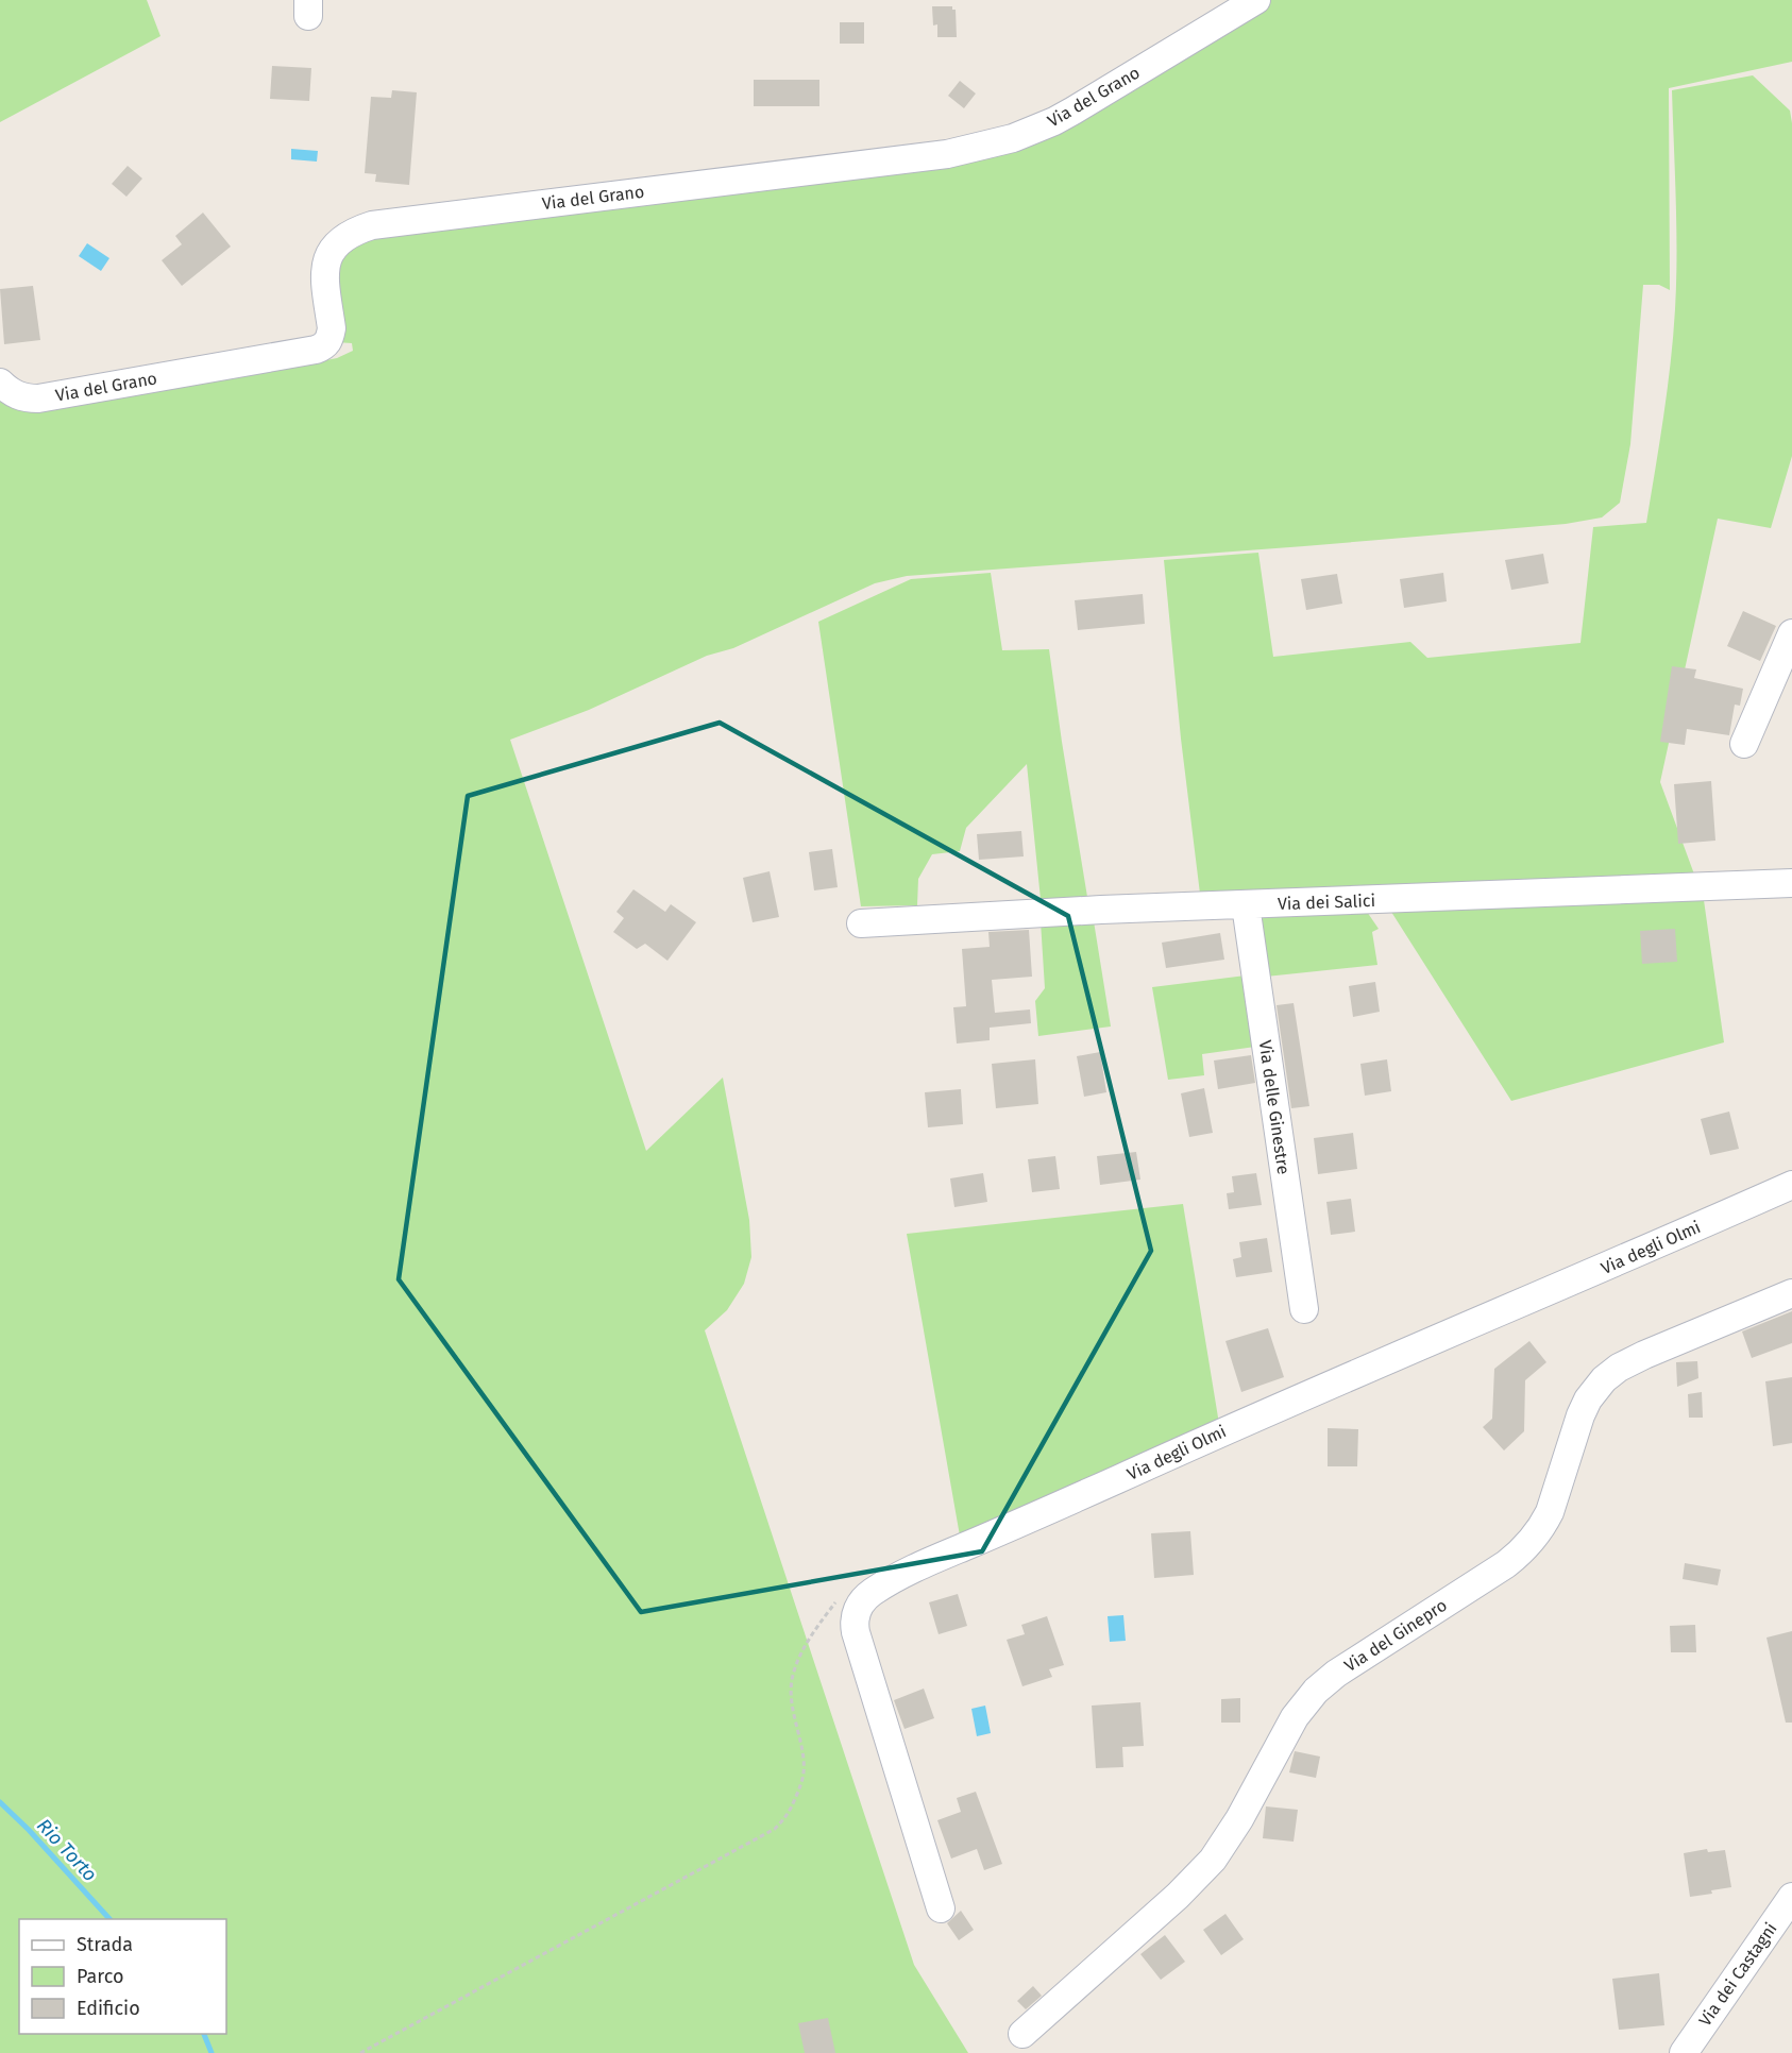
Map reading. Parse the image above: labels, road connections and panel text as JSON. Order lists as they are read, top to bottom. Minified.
{"streets":{"street":["Via del Grano","Via dei Salici","Via delle Ginestre","Via degli Olmi","Via del Ginepro","Via dei Castagni"]},"crossings":[["Via dei Salici","Via delle Ginestre"]],"water":["Rio Torto"],"legend":["Strada","Parco","Edificio"]}
